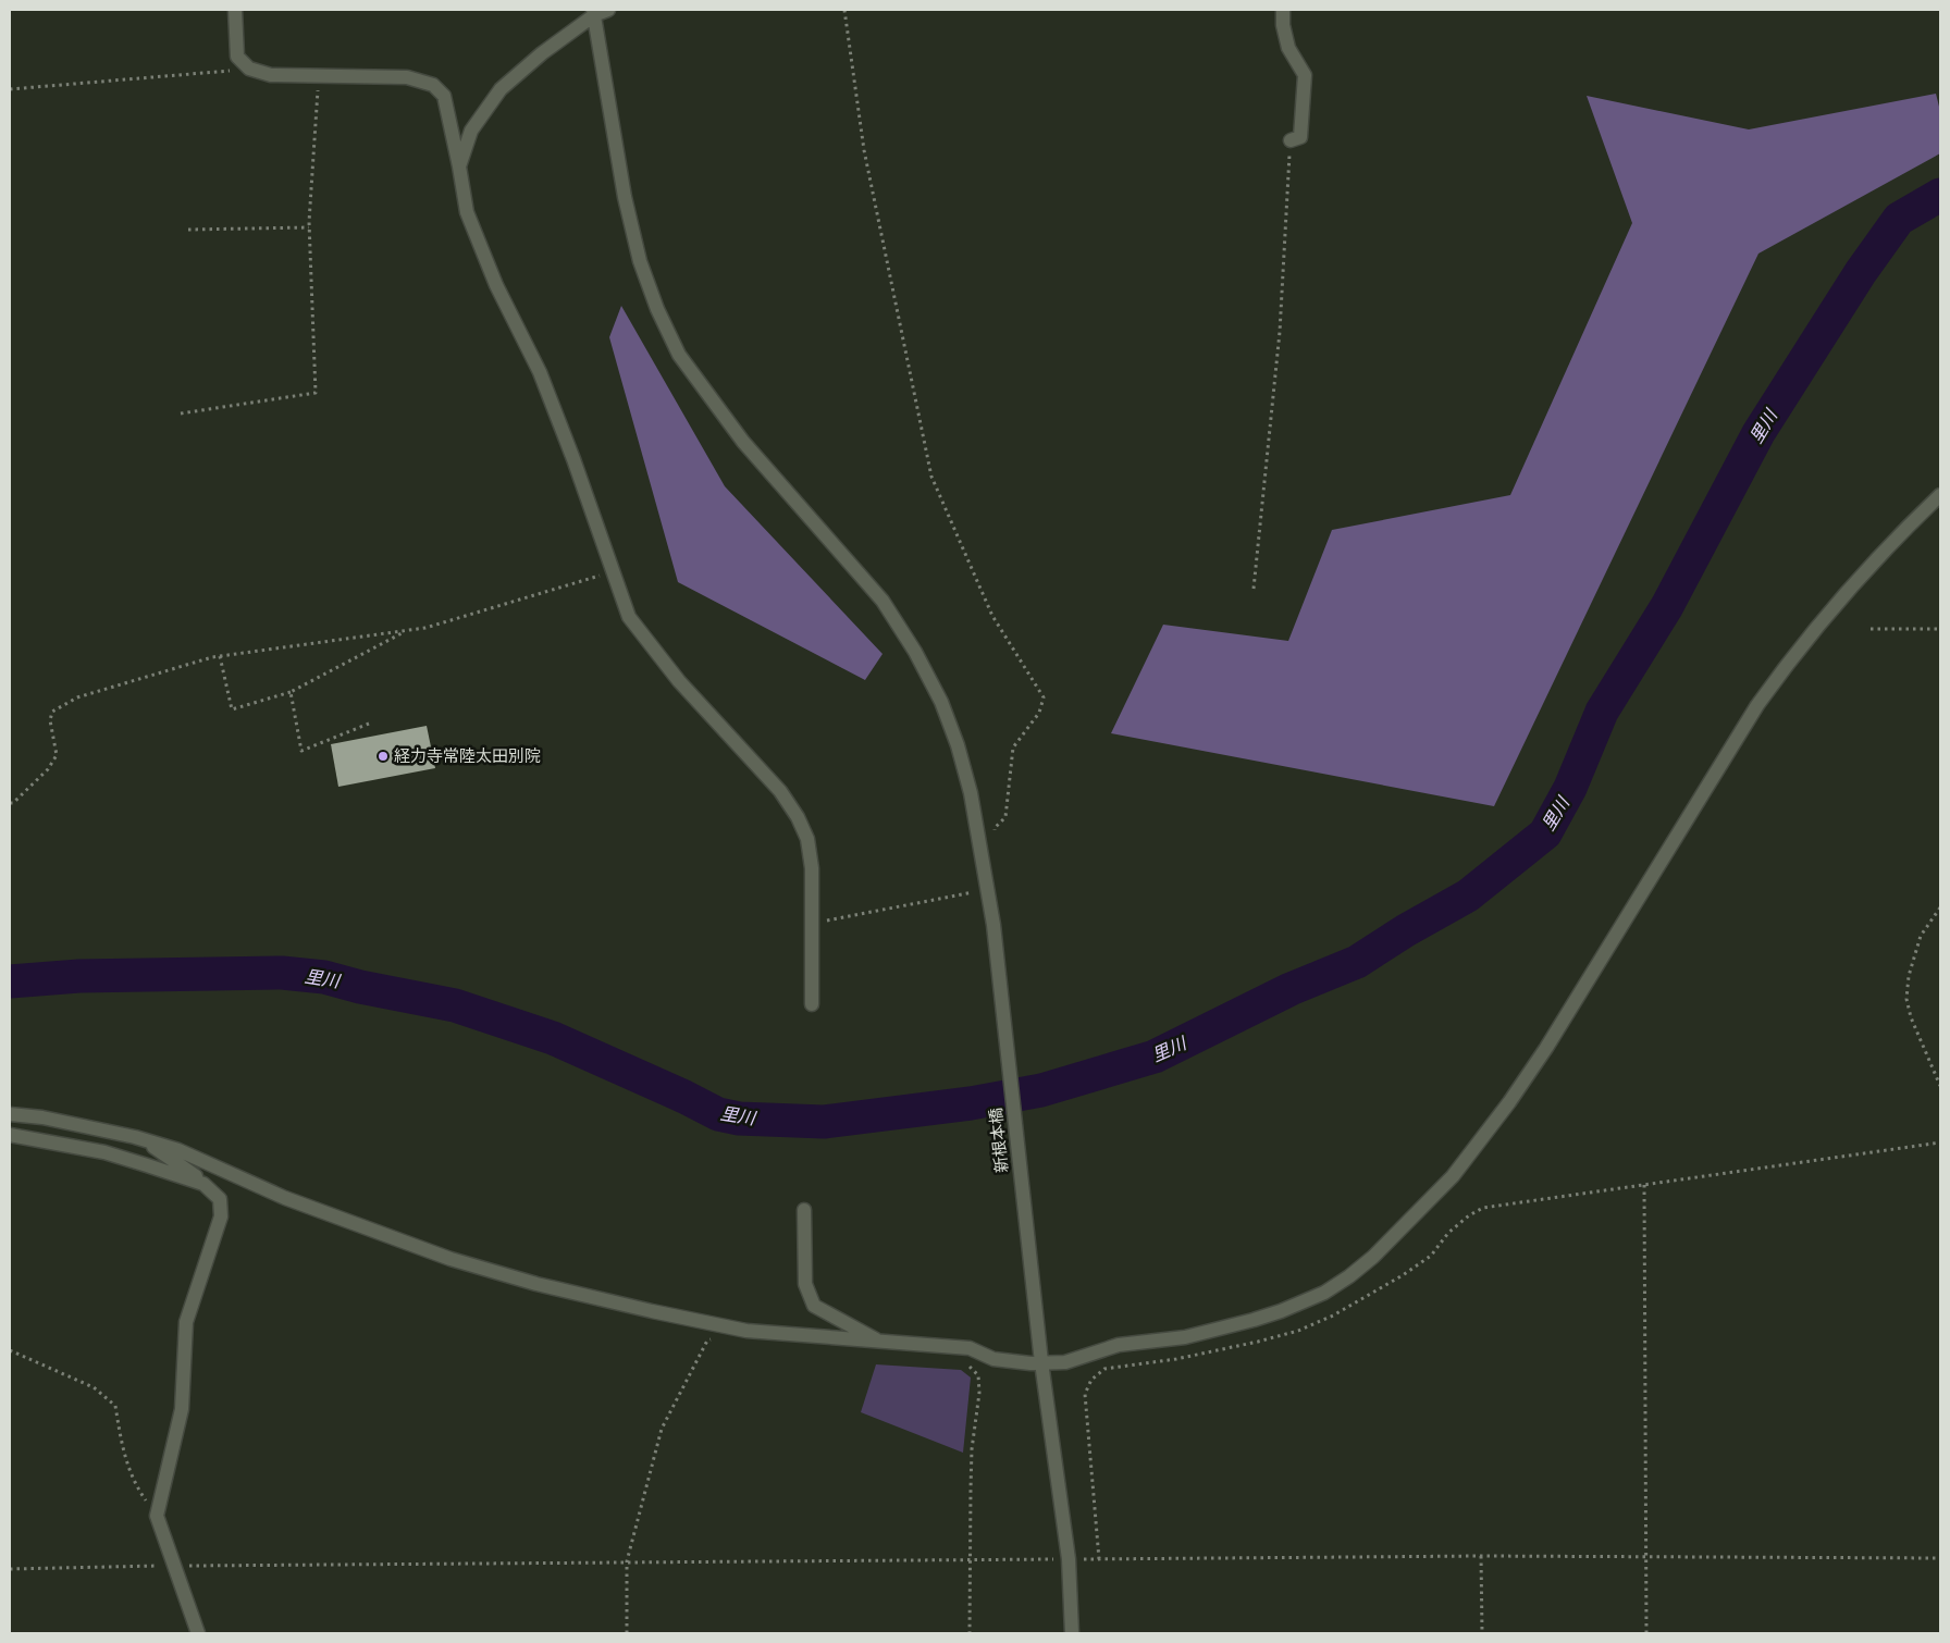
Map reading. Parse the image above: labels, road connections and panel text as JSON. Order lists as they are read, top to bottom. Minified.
{"streets":{"street":["新根本橋"]},"water":["里川"],"places":["経力寺常陸太田別院"]}
